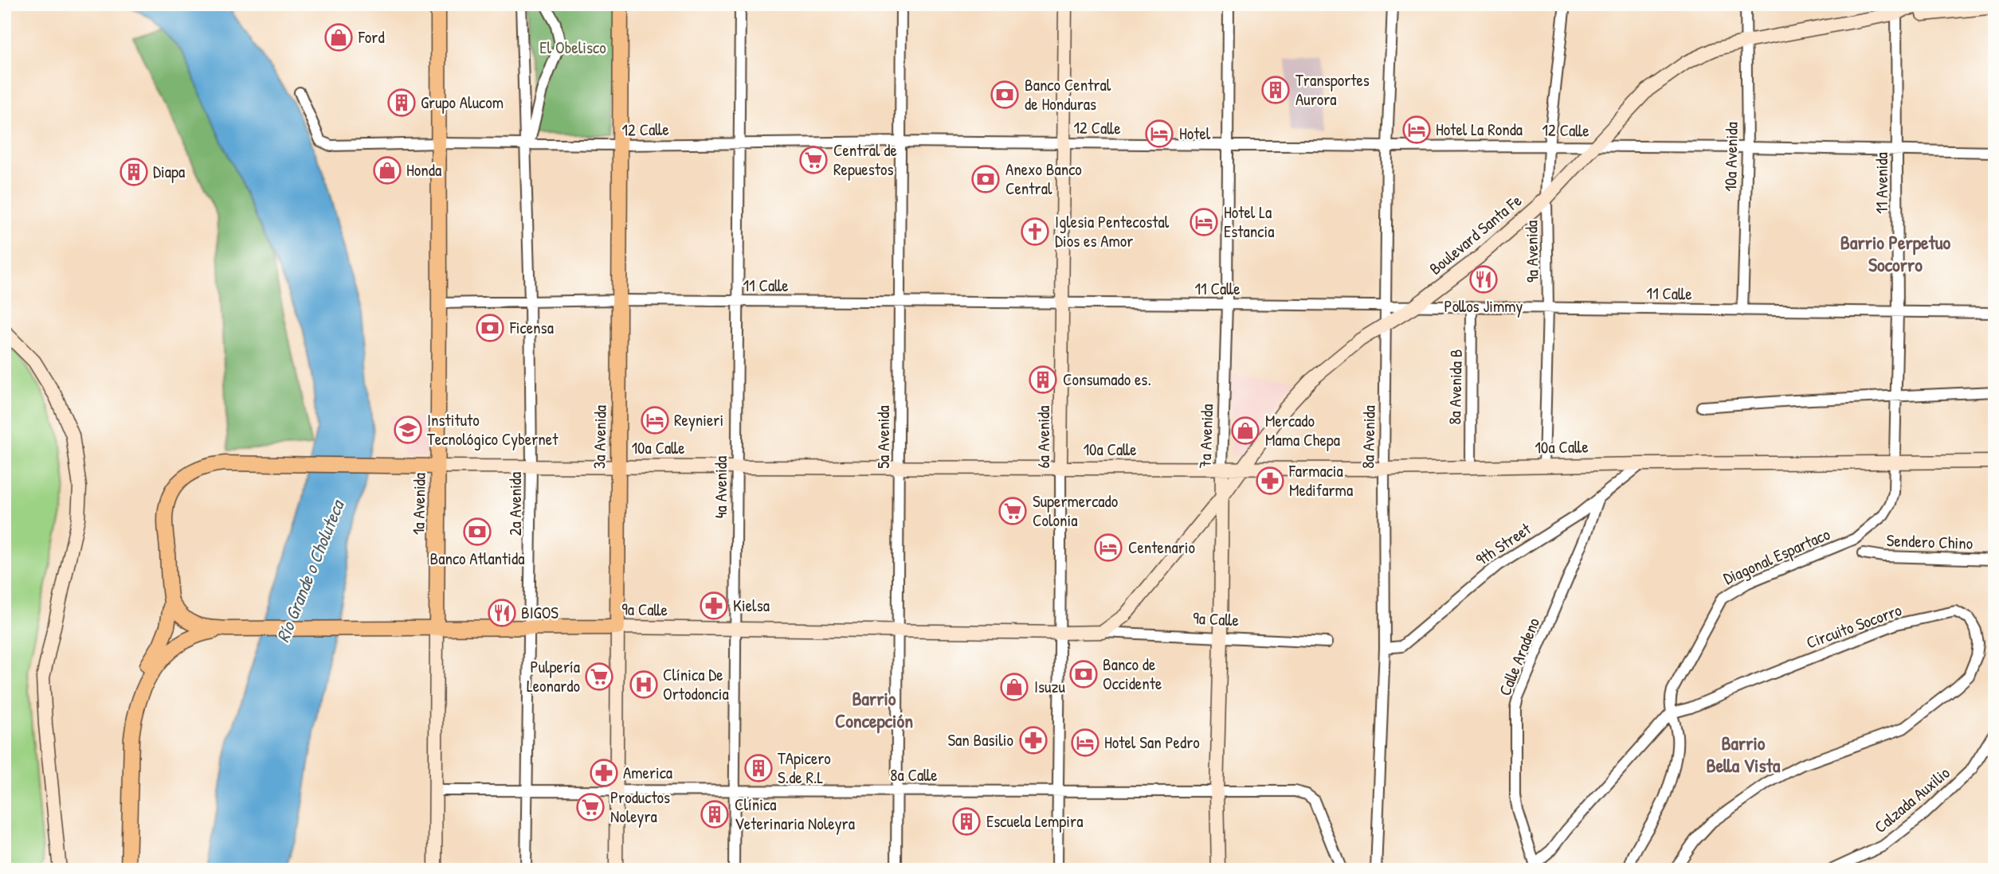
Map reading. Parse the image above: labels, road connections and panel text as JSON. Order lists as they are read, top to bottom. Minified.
{"streets":{"main road":["Boulevard Santa Fe","7a Avenida","3a Avenida","6a Avenida","10a Calle","1a Avenida","9a Calle"],"street":["12 Calle","10a Avenida","11 Avenida","9a Avenida","11 Calle","8a Avenida B","5a Avenida","8a Avenida","4a Avenida","2a Avenida","Sendero Chino","9th Street","Diagonal Espartaco","Circuito Socorro","Calle Aradeno","8a Calle","Calzada Auxilio"]},"crossings":[["12 Calle","10a Avenida"],["12 Calle","11 Avenida"],["12 Calle","Boulevard Santa Fe"],["12 Calle","9a Avenida"],["12 Calle","7a Avenida"],["12 Calle","3a Avenida"],["12 Calle","5a Avenida"],["12 Calle","6a Avenida"],["12 Calle","8a Avenida"],["12 Calle","4a Avenida"],["12 Calle","1a Avenida"],["12 Calle","2a Avenida"],["10a Avenida","Boulevard Santa Fe"],["10a Avenida","11 Calle"],["11 Avenida","Boulevard Santa Fe"],["11 Avenida","11 Calle"],["11 Avenida","10a Calle"],["11 Avenida","Diagonal Espartaco"],["Boulevard Santa Fe","9a Avenida"],["Boulevard Santa Fe","11 Calle"],["Boulevard Santa Fe","7a Avenida"],["Boulevard Santa Fe","8a Avenida"],["Boulevard Santa Fe","10a Calle"],["Boulevard Santa Fe","9a Calle"],["9a Avenida","11 Calle"],["9a Avenida","10a Calle"],["11 Calle","8a Avenida B"],["11 Calle","7a Avenida"],["11 Calle","3a Avenida"],["11 Calle","5a Avenida"],["11 Calle","6a Avenida"],["11 Calle","8a Avenida"],["11 Calle","4a Avenida"],["11 Calle","1a Avenida"],["11 Calle","2a Avenida"],["8a Avenida B","10a Calle"],["7a Avenida","10a Calle"],["7a Avenida","9a Calle"],["7a Avenida","8a Calle"],["3a Avenida","10a Calle"],["3a Avenida","9a Calle"],["3a Avenida","8a Calle"],["5a Avenida","10a Calle"],["5a Avenida","9a Calle"],["5a Avenida","8a Calle"],["6a Avenida","10a Calle"],["6a Avenida","9a Calle"],["6a Avenida","8a Calle"],["8a Avenida","10a Calle"],["8a Avenida","9th Street"],["10a Calle","4a Avenida"],["10a Calle","1a Avenida"],["10a Calle","2a Avenida"],["10a Calle","9th Street"],["10a Calle","Diagonal Espartaco"],["4a Avenida","9a Calle"],["4a Avenida","8a Calle"],["1a Avenida","9a Calle"],["1a Avenida","8a Calle"],["2a Avenida","9a Calle"],["2a Avenida","8a Calle"],["9th Street","Calle Aradeno"],["Diagonal Espartaco","Circuito Socorro"]],"districts":["Barrio Perpetuo Socorro","Barrio Concepción","Barrio Bella Vista"],"water":["Río Grande o Choluteca"],"parks":["El Obelisco"],"places":{"shop":["Ford","Honda","Mercado Mama Chepa","Isuzu"],"building":["Transportes Aurora","Grupo Alucom","Diapa","Consumado es.","TApicero S.de R.L","Clínica Veterinaria Noleyra","Escuela Lempira"],"bank":["Banco Central de Honduras","Anexo Banco Central","Ficensa","Banco Atlantida","Banco de Occidente"],"hotel":["Hotel La Ronda","Hotel","Hotel La Estancia","Reynieri","Centenario","Hotel San Pedro"],"supermarket":["Central de Repuestos","Supermercado Colonia","Pulpería Leonardo","Productos Noleyra"],"church":["Iglesia Pentecostal Dios es Amor"],"restaurant":["Pollos Jimmy","BIGOS"],"school or university":["Instituto Tecnológico Cybernet"],"pharmacy":["Farmacia Medifarma","Kielsa","San Basilio","America"],"hospital":["Clínica De Ortodoncia"]}}
